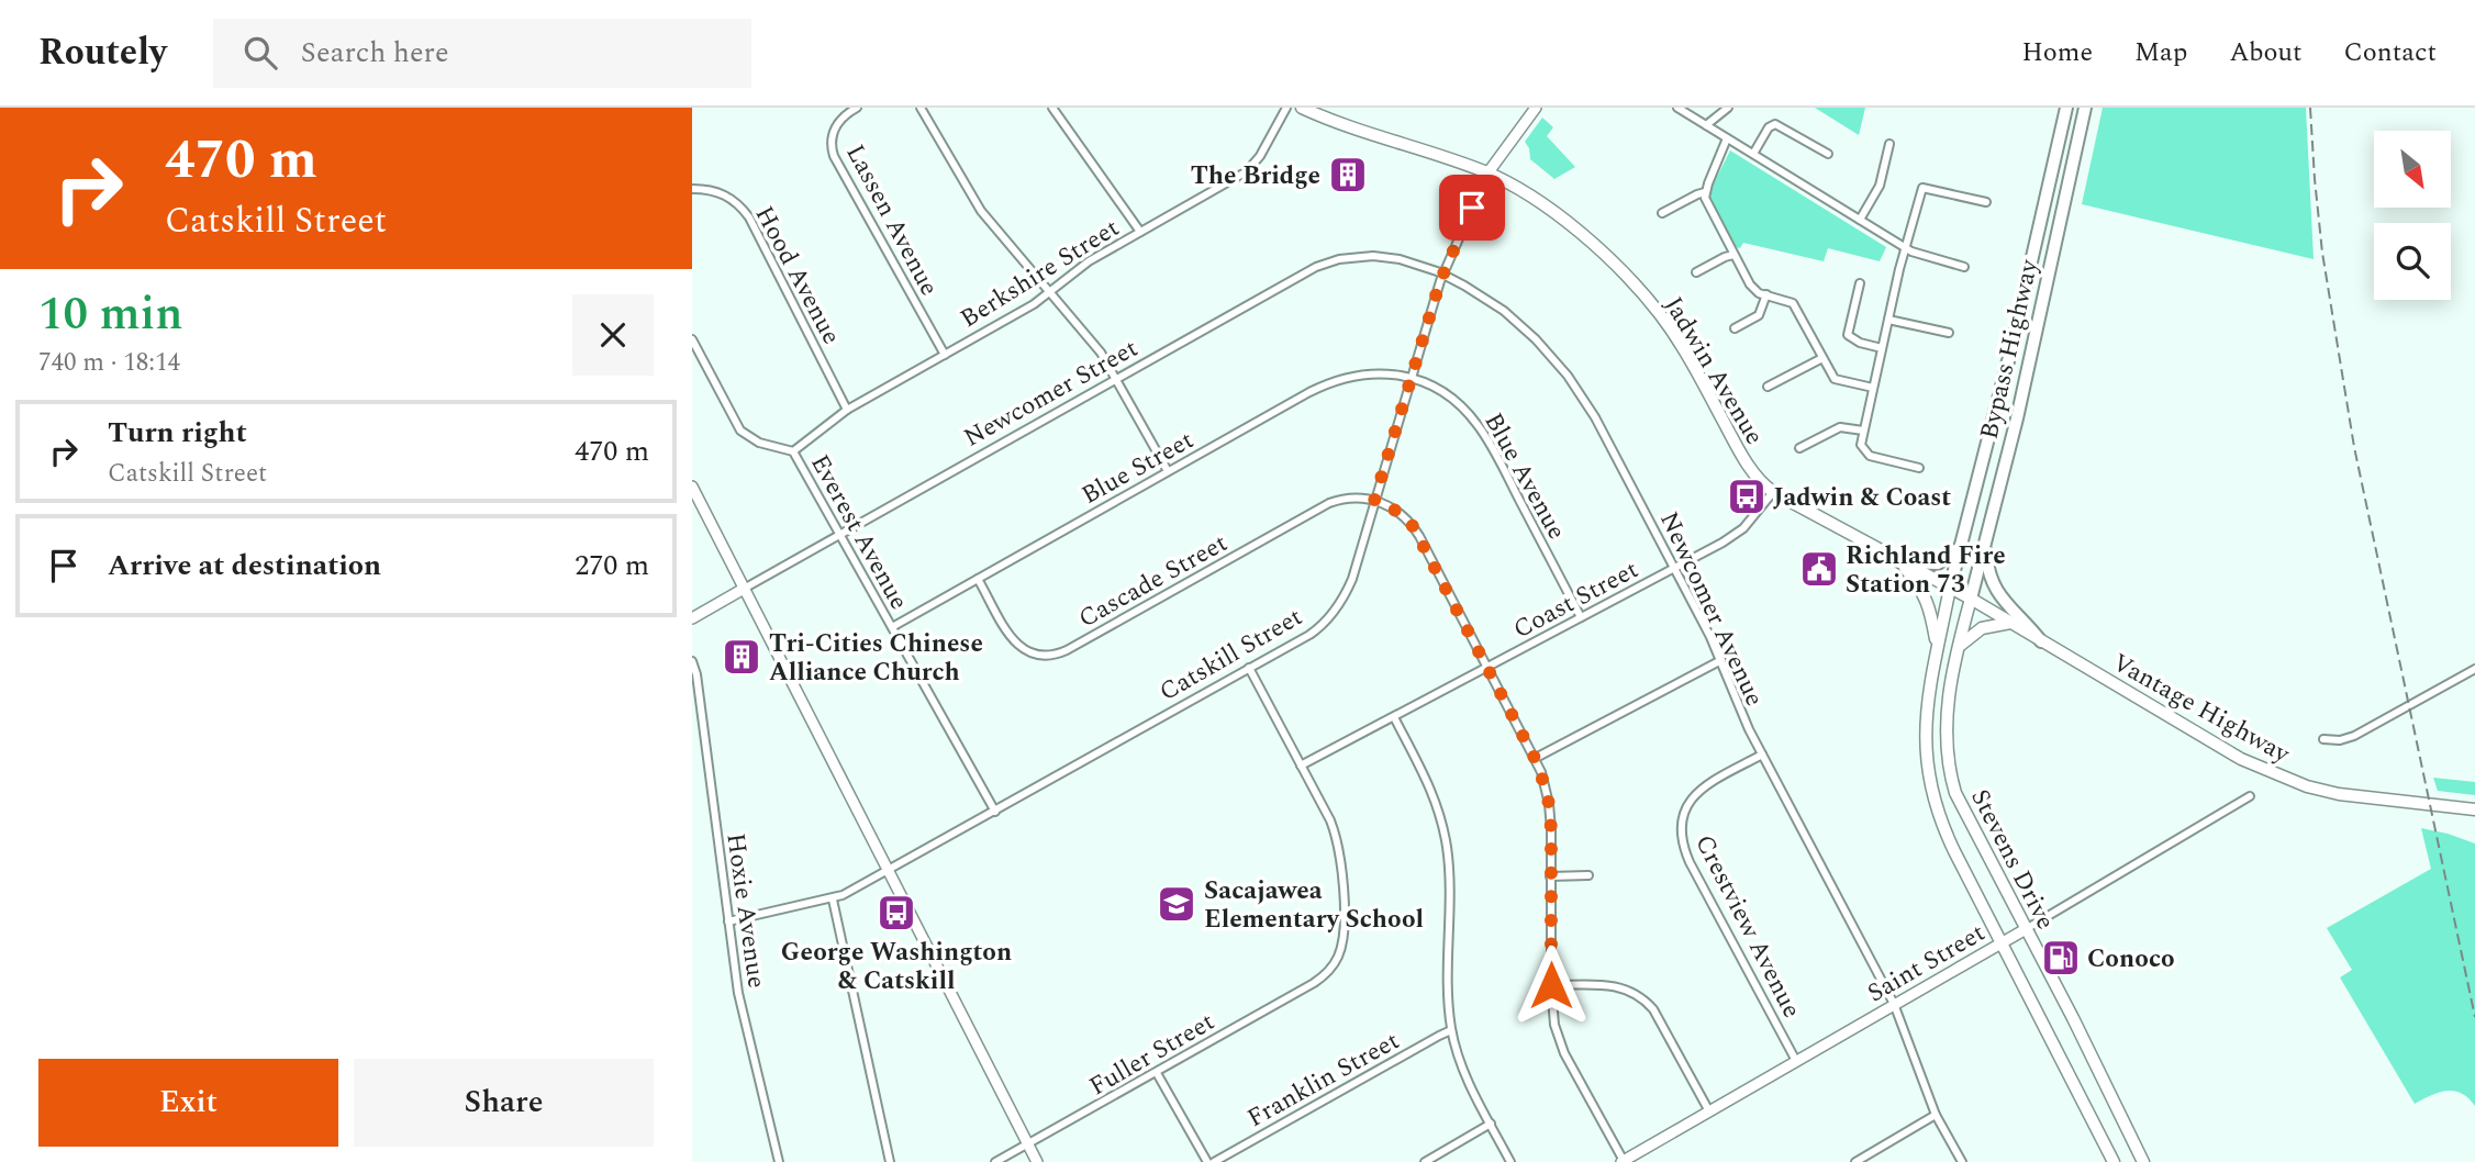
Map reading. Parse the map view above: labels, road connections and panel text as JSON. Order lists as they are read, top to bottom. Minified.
{"streets":{"highway":["Bypass Highway"],"main road":["Jadwin Avenue","Newcomer Street","Catskill Street","Vantage Highway","Stevens Drive","Saint Street"],"street":["Lassen Avenue","Berkshire Street","Hood Avenue","Blue Street","Blue Avenue","Everest Avenue","Cascade Street","Coast Street","Newcomer Avenue","Hoxie Avenue","Crestview Avenue","Fuller Street","Franklin Street"]},"crossings":[["Lassen Avenue","Berkshire Street"],["Berkshire Street","Hood Avenue"],["Berkshire Street","Everest Avenue"],["Bypass Highway","Jadwin Avenue"],["Bypass Highway","Vantage Highway"],["Bypass Highway","Stevens Drive"],["Jadwin Avenue","Coast Street"],["Jadwin Avenue","Catskill Street"],["Jadwin Avenue","Vantage Highway"],["Jadwin Avenue","Stevens Drive"],["Newcomer Street","Everest Avenue"],["Newcomer Street","Newcomer Avenue"],["Newcomer Street","Catskill Street"],["Blue Street","Blue Avenue"],["Blue Street","Everest Avenue"],["Blue Street","Cascade Street"],["Blue Street","Catskill Street"],["Blue Avenue","Coast Street"],["Blue Avenue","Catskill Street"],["Everest Avenue","Catskill Street"],["Cascade Street","Catskill Street"],["Coast Street","Newcomer Avenue"],["Coast Street","Fuller Street"],["Newcomer Avenue","Catskill Street"],["Newcomer Avenue","Crestview Avenue"],["Newcomer Avenue","Saint Street"],["Catskill Street","Hoxie Avenue"],["Vantage Highway","Stevens Drive"],["Stevens Drive","Saint Street"],["Crestview Avenue","Saint Street"]],"places":{"building":["The Bridge","Tri-Cities Chinese Alliance Church"],"bus stop":["Jadwin & Coast","George Washington & Catskill"],"public building":["Richland Fire Station 73"],"school or university":["Sacajawea Elementary School"],"fuel station":["Conoco"]},"north":"bottom right","page":{"header":"Routely","search":"Search here","nav":["Home","Map","About","Contact"],"turn":["470 m","Catskill Street"],"heading":["10 min","740 m · 18:14"],"list":[{"name":"Turn right","note":"Catskill Street","value":"470 m"},{"name":"Arrive at destination","value":"270 m"}],"buttons":["Exit","Share"]}}
